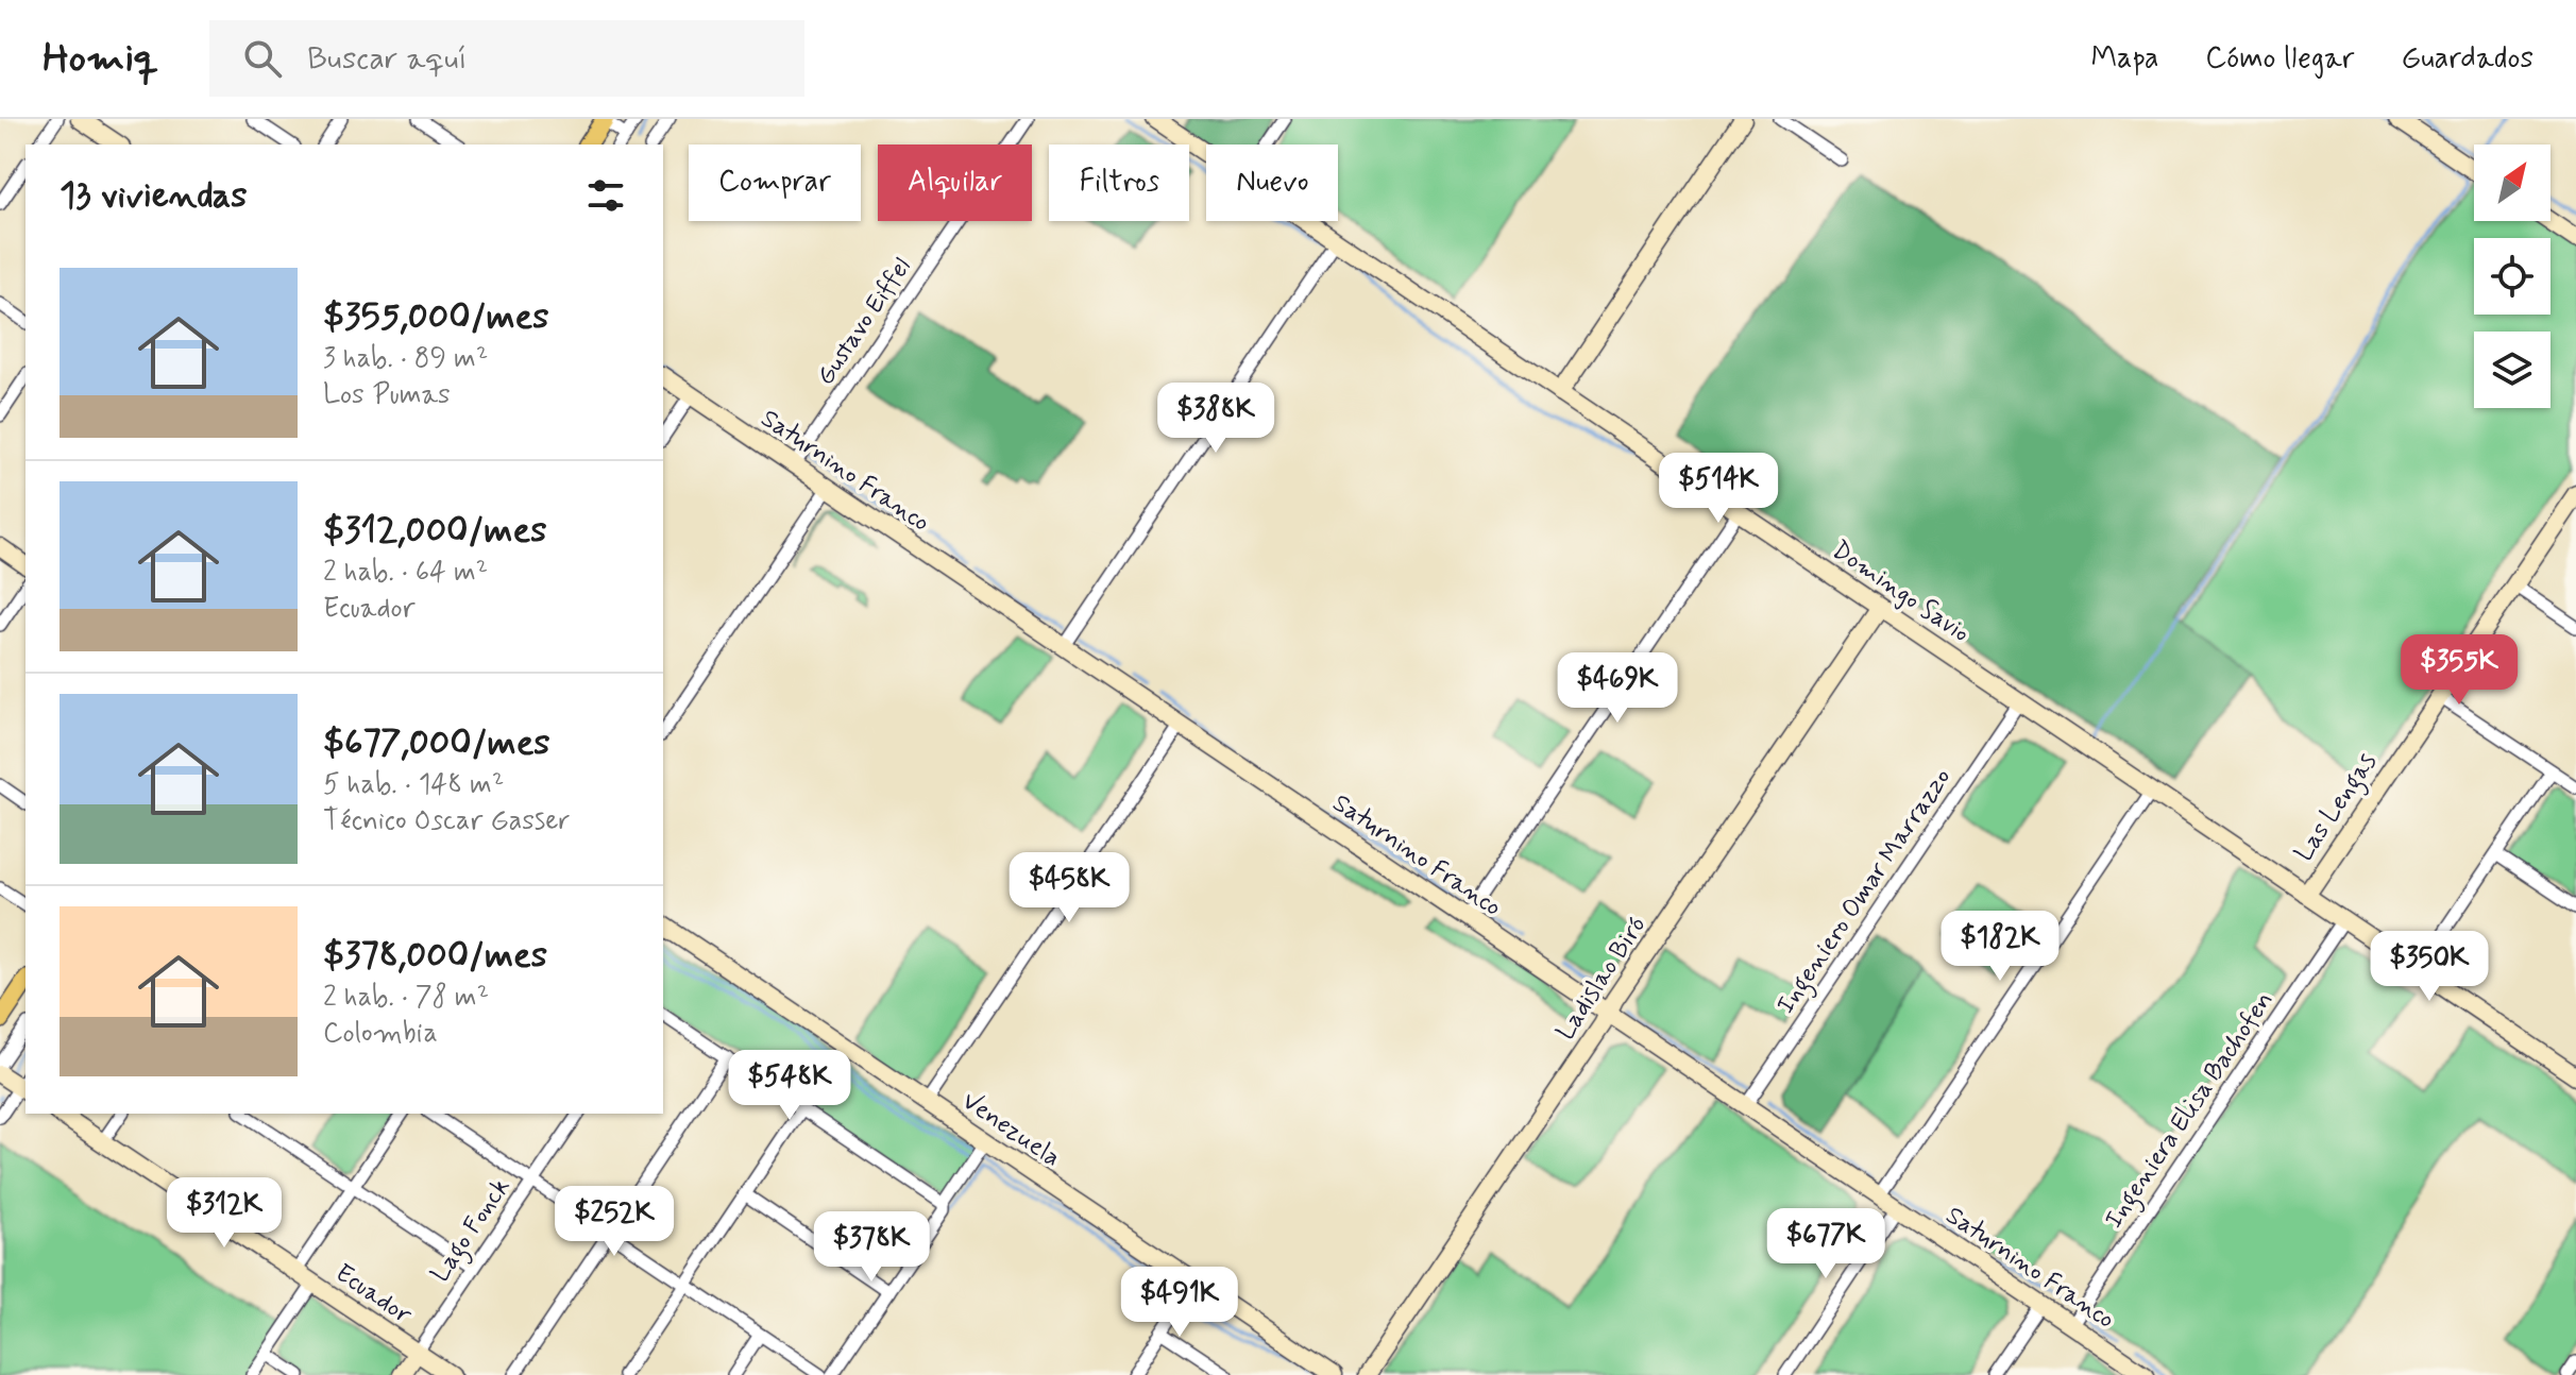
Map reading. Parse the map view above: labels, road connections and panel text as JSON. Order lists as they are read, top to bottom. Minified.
{"streets":{"street":["Gustavo Eiffel","Saturnino Franco","Domingo Savio","Las Lengas","Ingeniero Omar Marrazzo","Ladislao Biró","Ingeniera Elisa Bachofen","Venezuela","Lago Fonck","Ecuador"]},"crossings":[["Gustavo Eiffel","Saturnino Franco"],["Saturnino Franco","Ingeniero Omar Marrazzo"],["Saturnino Franco","Ladislao Biró"],["Saturnino Franco","Ingeniera Elisa Bachofen"],["Domingo Savio","Las Lengas"],["Domingo Savio","Ingeniero Omar Marrazzo"],["Domingo Savio","Ladislao Biró"],["Domingo Savio","Ingeniera Elisa Bachofen"],["Lago Fonck","Ecuador"]],"north":"top right","page":{"header":"Homiq","search":"Buscar aquí","nav":["Mapa","Cómo llegar","Guardados"],"chip":["Comprar","Alquilar","Filtros","Nuevo"],"heading":"13 viviendas","list":[{"name":"$355,000/mes","note":"3 hab. · 89 m² · Los Pumas"},{"name":"$312,000/mes","note":"2 hab. · 64 m² · Ecuador"},{"name":"$677,000/mes","note":"5 hab. · 148 m² · Técnico Oscar Gasser"},{"name":"$378,000/mes","note":"2 hab. · 78 m² · Colombia"}],"price":["$388K","$514K","$355K","$469K","$458K","$182K","$350K","$548K","$312K","$252K","$677K","$378K","$491K"]}}
